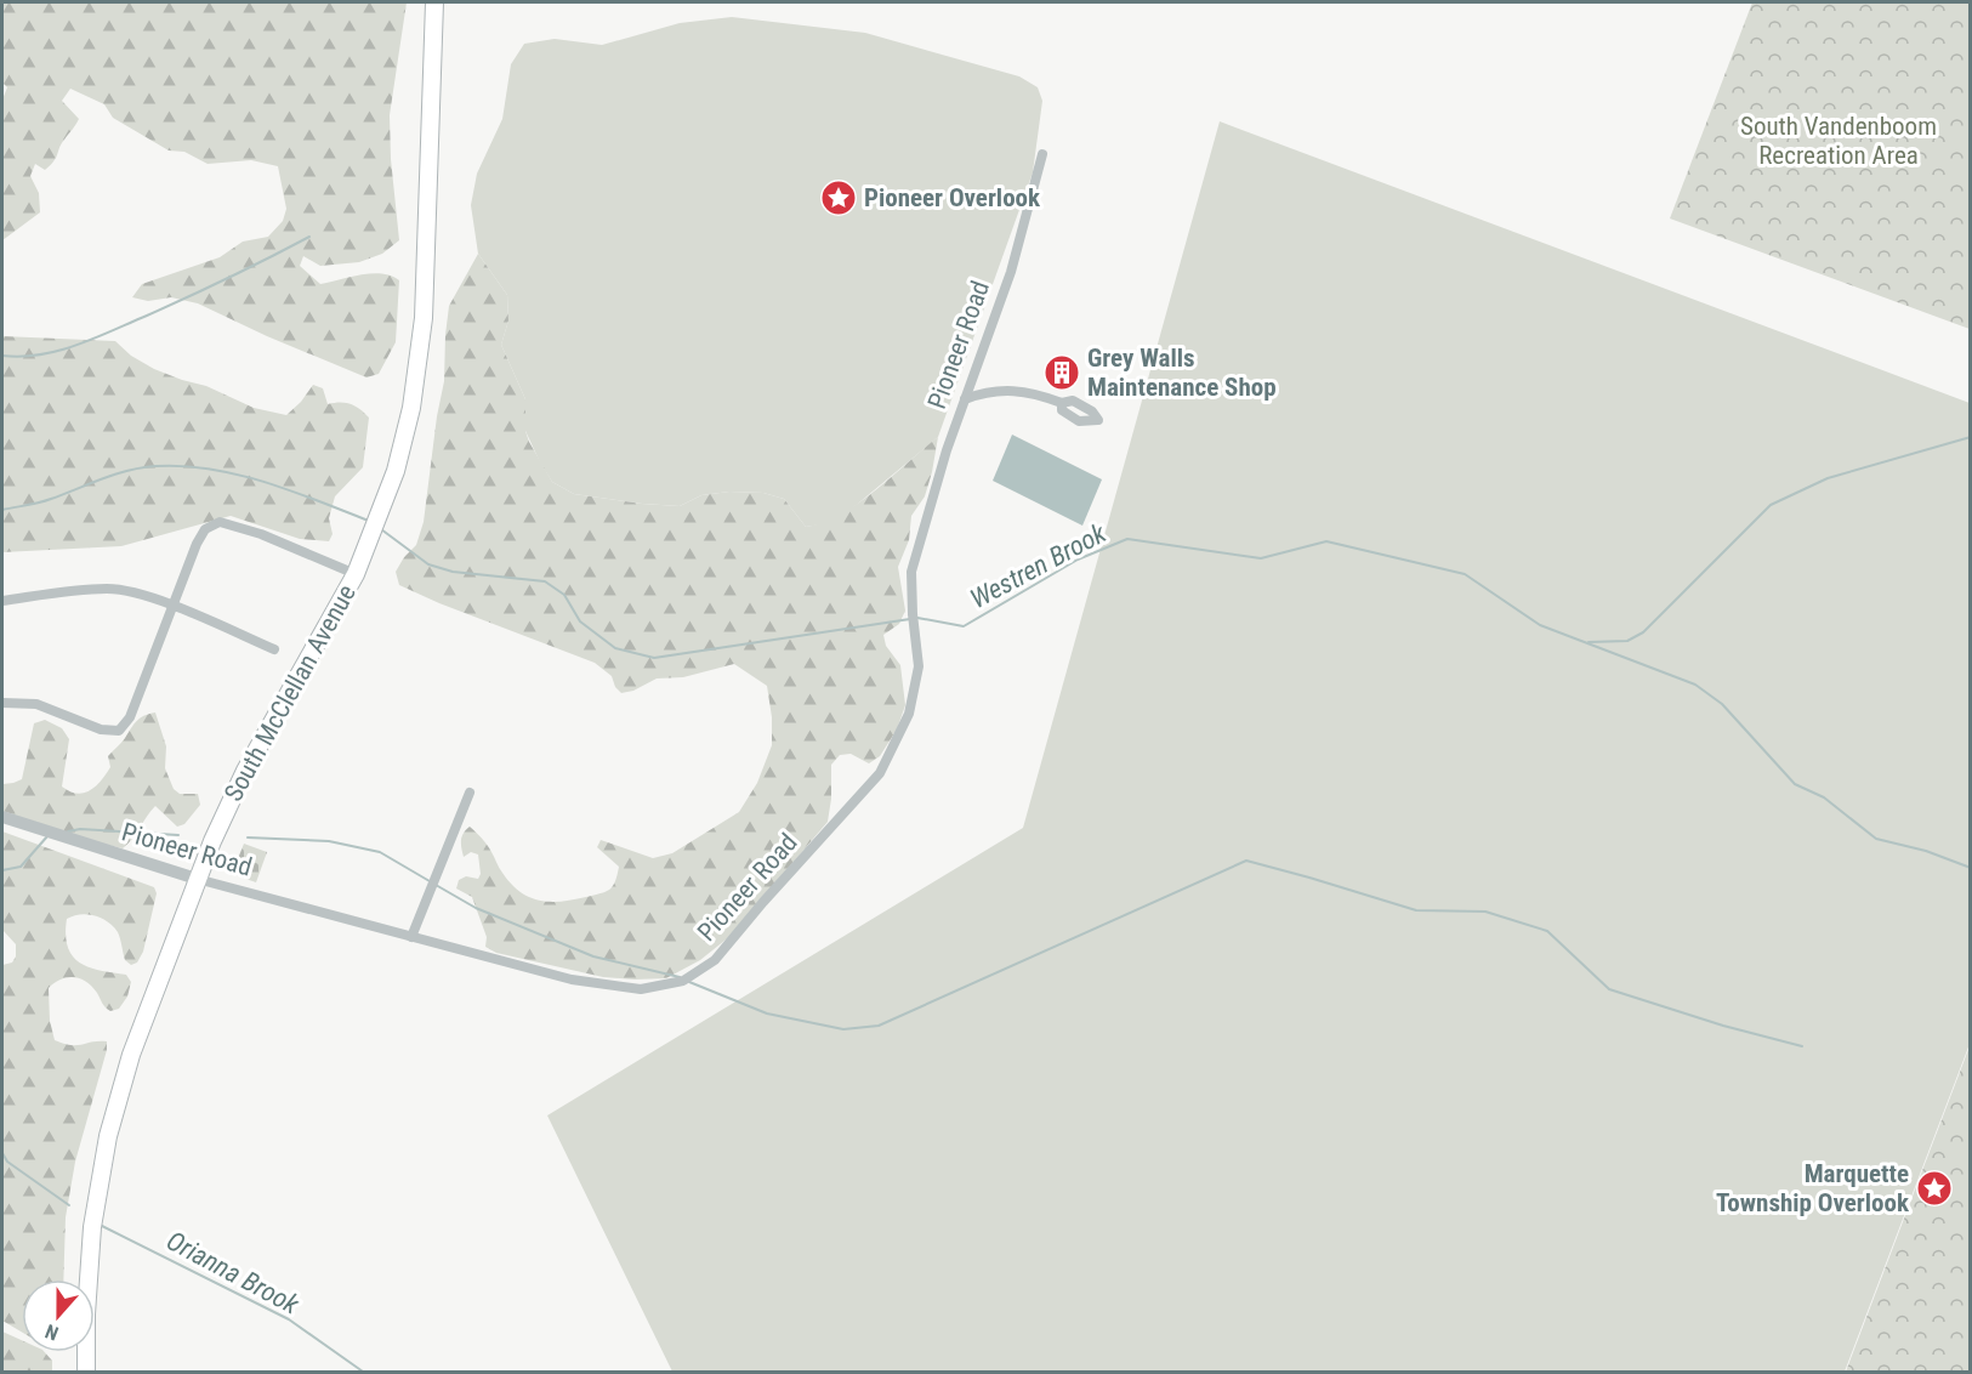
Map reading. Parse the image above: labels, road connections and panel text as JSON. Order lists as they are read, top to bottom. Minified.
{"streets":{"main road":["South McClellan Avenue"],"street":["Pioneer Road"]},"crossings":[["Pioneer Road","South McClellan Avenue"]],"water":["Westren Brook","Orianna Brook"],"parks":["South Vandenboom Recreation Area"],"places":{"place":["Pioneer Overlook","Marquette Township Overlook"],"building":["Grey Walls Maintenance Shop"]},"north":"bottom"}
